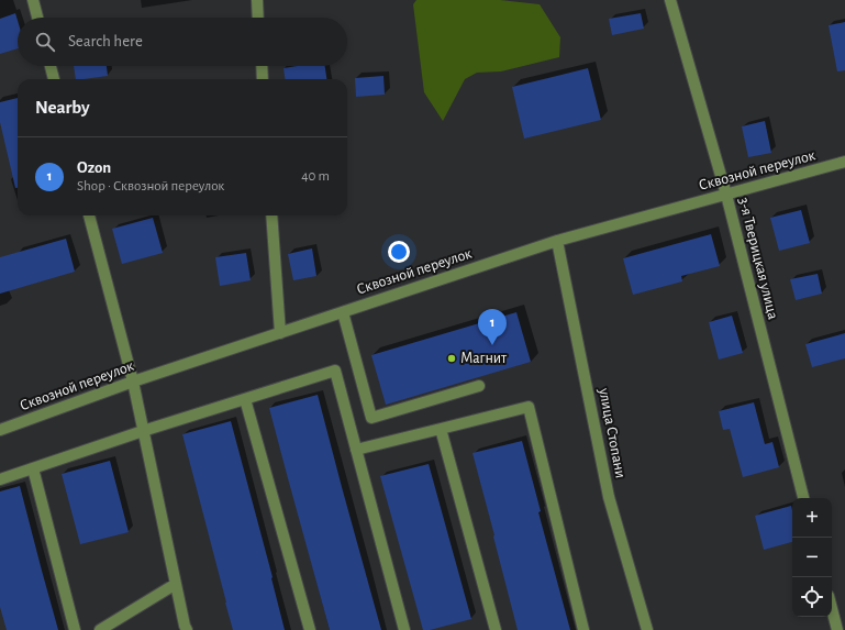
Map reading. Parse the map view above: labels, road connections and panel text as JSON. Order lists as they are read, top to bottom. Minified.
{"streets":{"street":["Сквозной переулок","3-я Тверицкая улица","улица Стопани"]},"crossings":[["Сквозной переулок","3-я Тверицкая улица"],["Сквозной переулок","улица Стопани"]],"places":["Магнит"],"page":{"search":"Search here","heading":"Nearby","list":[{"mark":"1","name":"Ozon","note":"Shop · Сквозной переулок","value":"40 m"}],"pins":"1","map_buttons":["+","−"]}}
